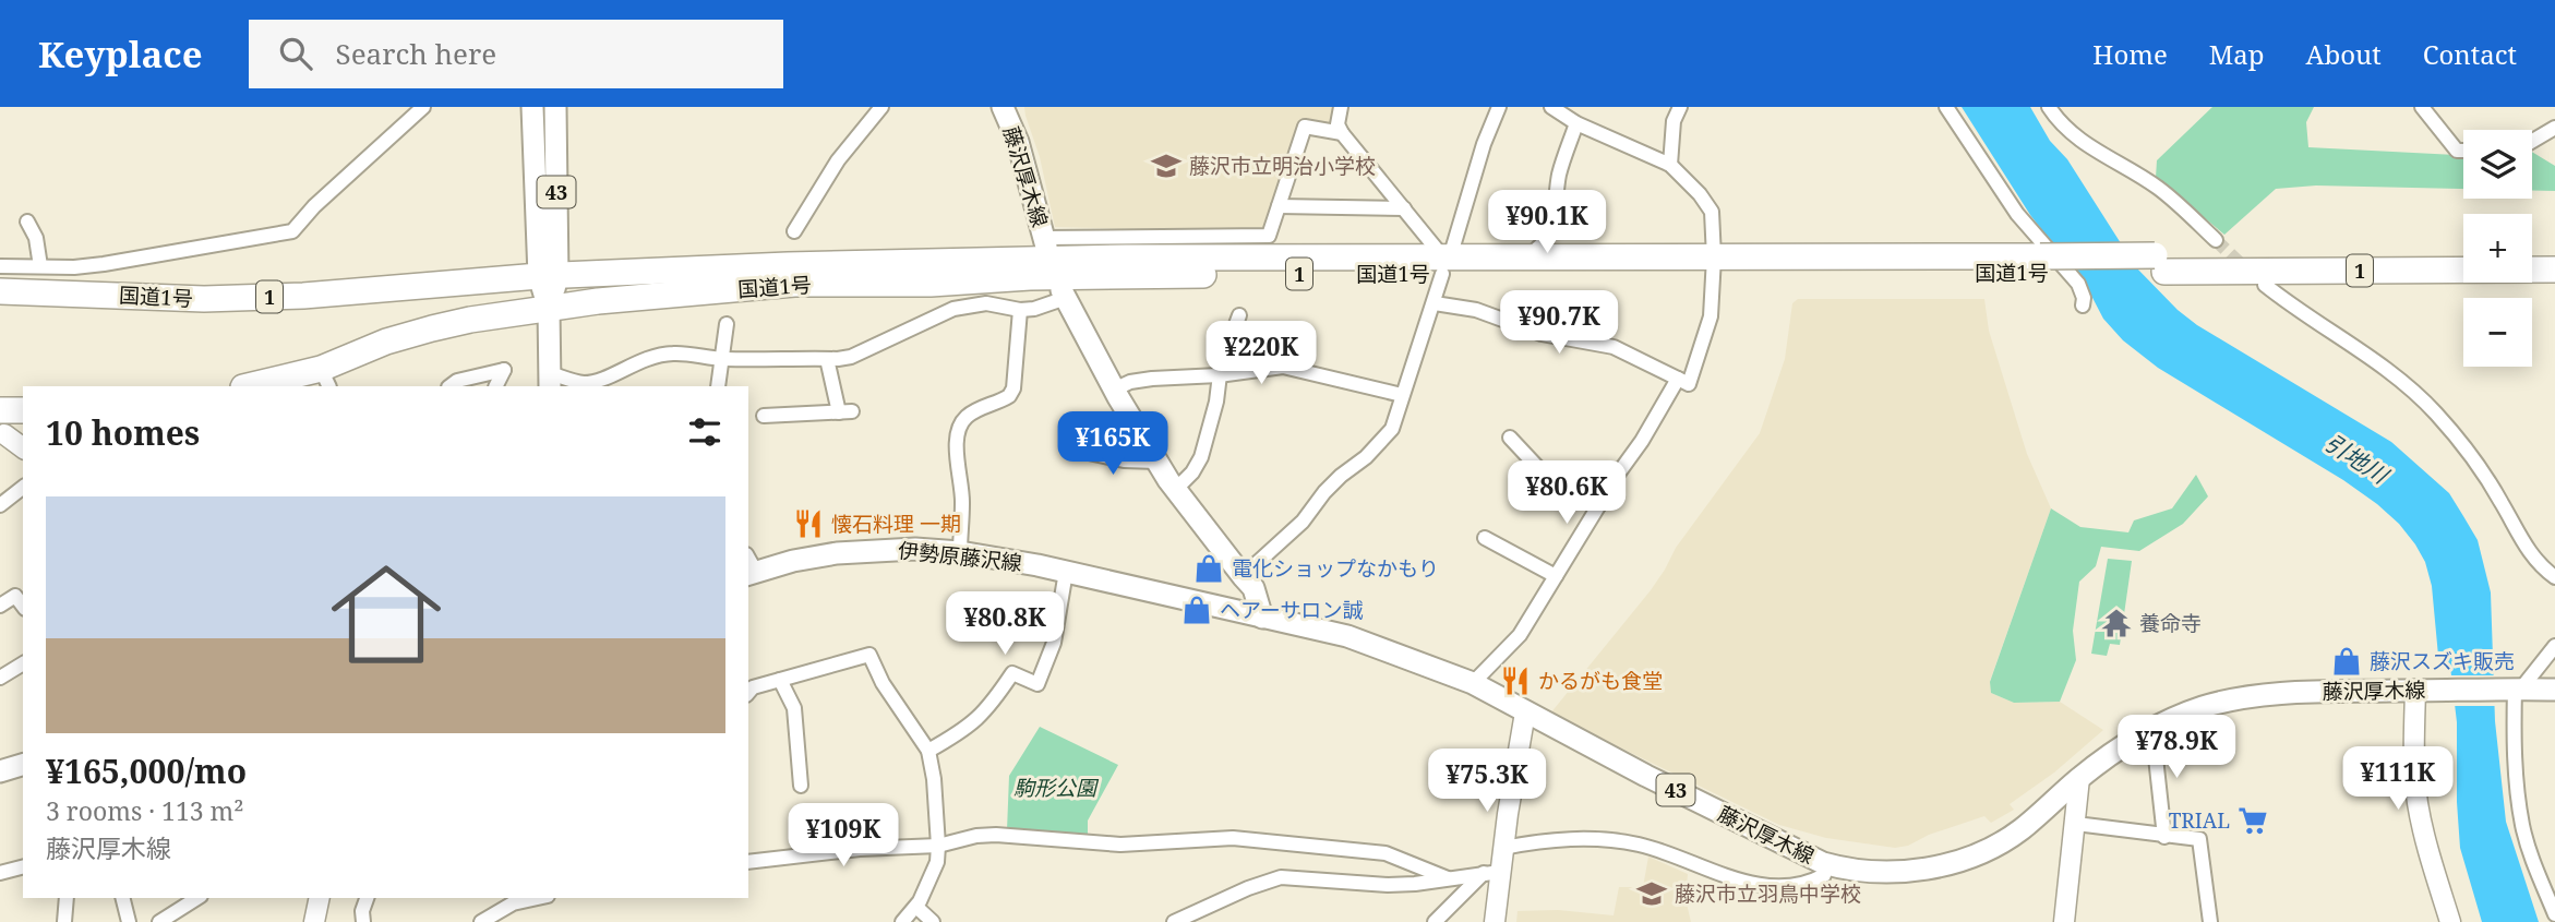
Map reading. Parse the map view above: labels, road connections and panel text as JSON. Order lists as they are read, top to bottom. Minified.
{"streets":{"highway":["1","国道1号"],"main road":["藤沢厚木線","43","伊勢原藤沢線"]},"crossings":[["藤沢厚木線","伊勢原藤沢線"],["43","国道1号"]],"water":["引地川"],"parks":["駒形公園"],"places":{"school or university":["藤沢市立明治小学校","藤沢市立羽鳥中学校"],"restaurant":["懐石料理 一期","かるがも食堂"],"shop":["電化ショップなかもり","ヘアーサロン誠","藤沢スズキ販売"],"temple":["養命寺"],"supermarket":["TRIAL"]},"page":{"header":"Keyplace","search":"Search here","nav":["Home","Map","About","Contact"],"map_buttons":["+","−"],"price":["¥90.1K","¥90.7K","¥220K","¥165K","¥80.6K","¥80.8K","¥78.9K","¥111K","¥75.3K","¥109K"],"heading":"10 homes","list":[{"name":"¥165,000/mo","note":"3 rooms · 113 m² · 藤沢厚木線"}]}}
